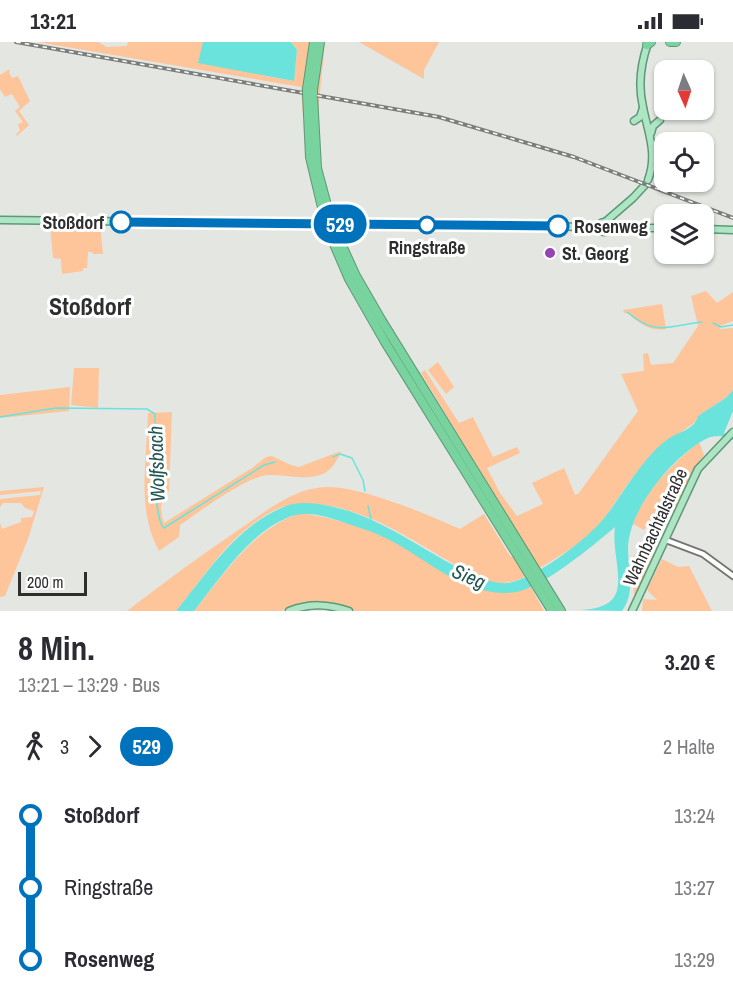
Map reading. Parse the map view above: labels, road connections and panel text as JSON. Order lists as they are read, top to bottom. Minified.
{"streets":{"main road":["Wahnbachtalstraße"]},"districts":["Stoßdorf"],"water":["Wolfsbach","Sieg"],"places":["Stoßdorf","Ringstraße","Rosenweg","St. Georg"],"lines":["bus line 529"],"scale_bar":"200 m","north":"bottom","page":{"status":"13:21","on_map":"529","scale":"200 m","heading":["8 Min.","13:21 – 13:29 · Bus","3.20 €"],"legs":["3","529","2 Halte"],"list":[{"name":"Stoßdorf","value":"13:24"},{"name":"Ringstraße","value":"13:27"},{"name":"Rosenweg","value":"13:29"}]}}
